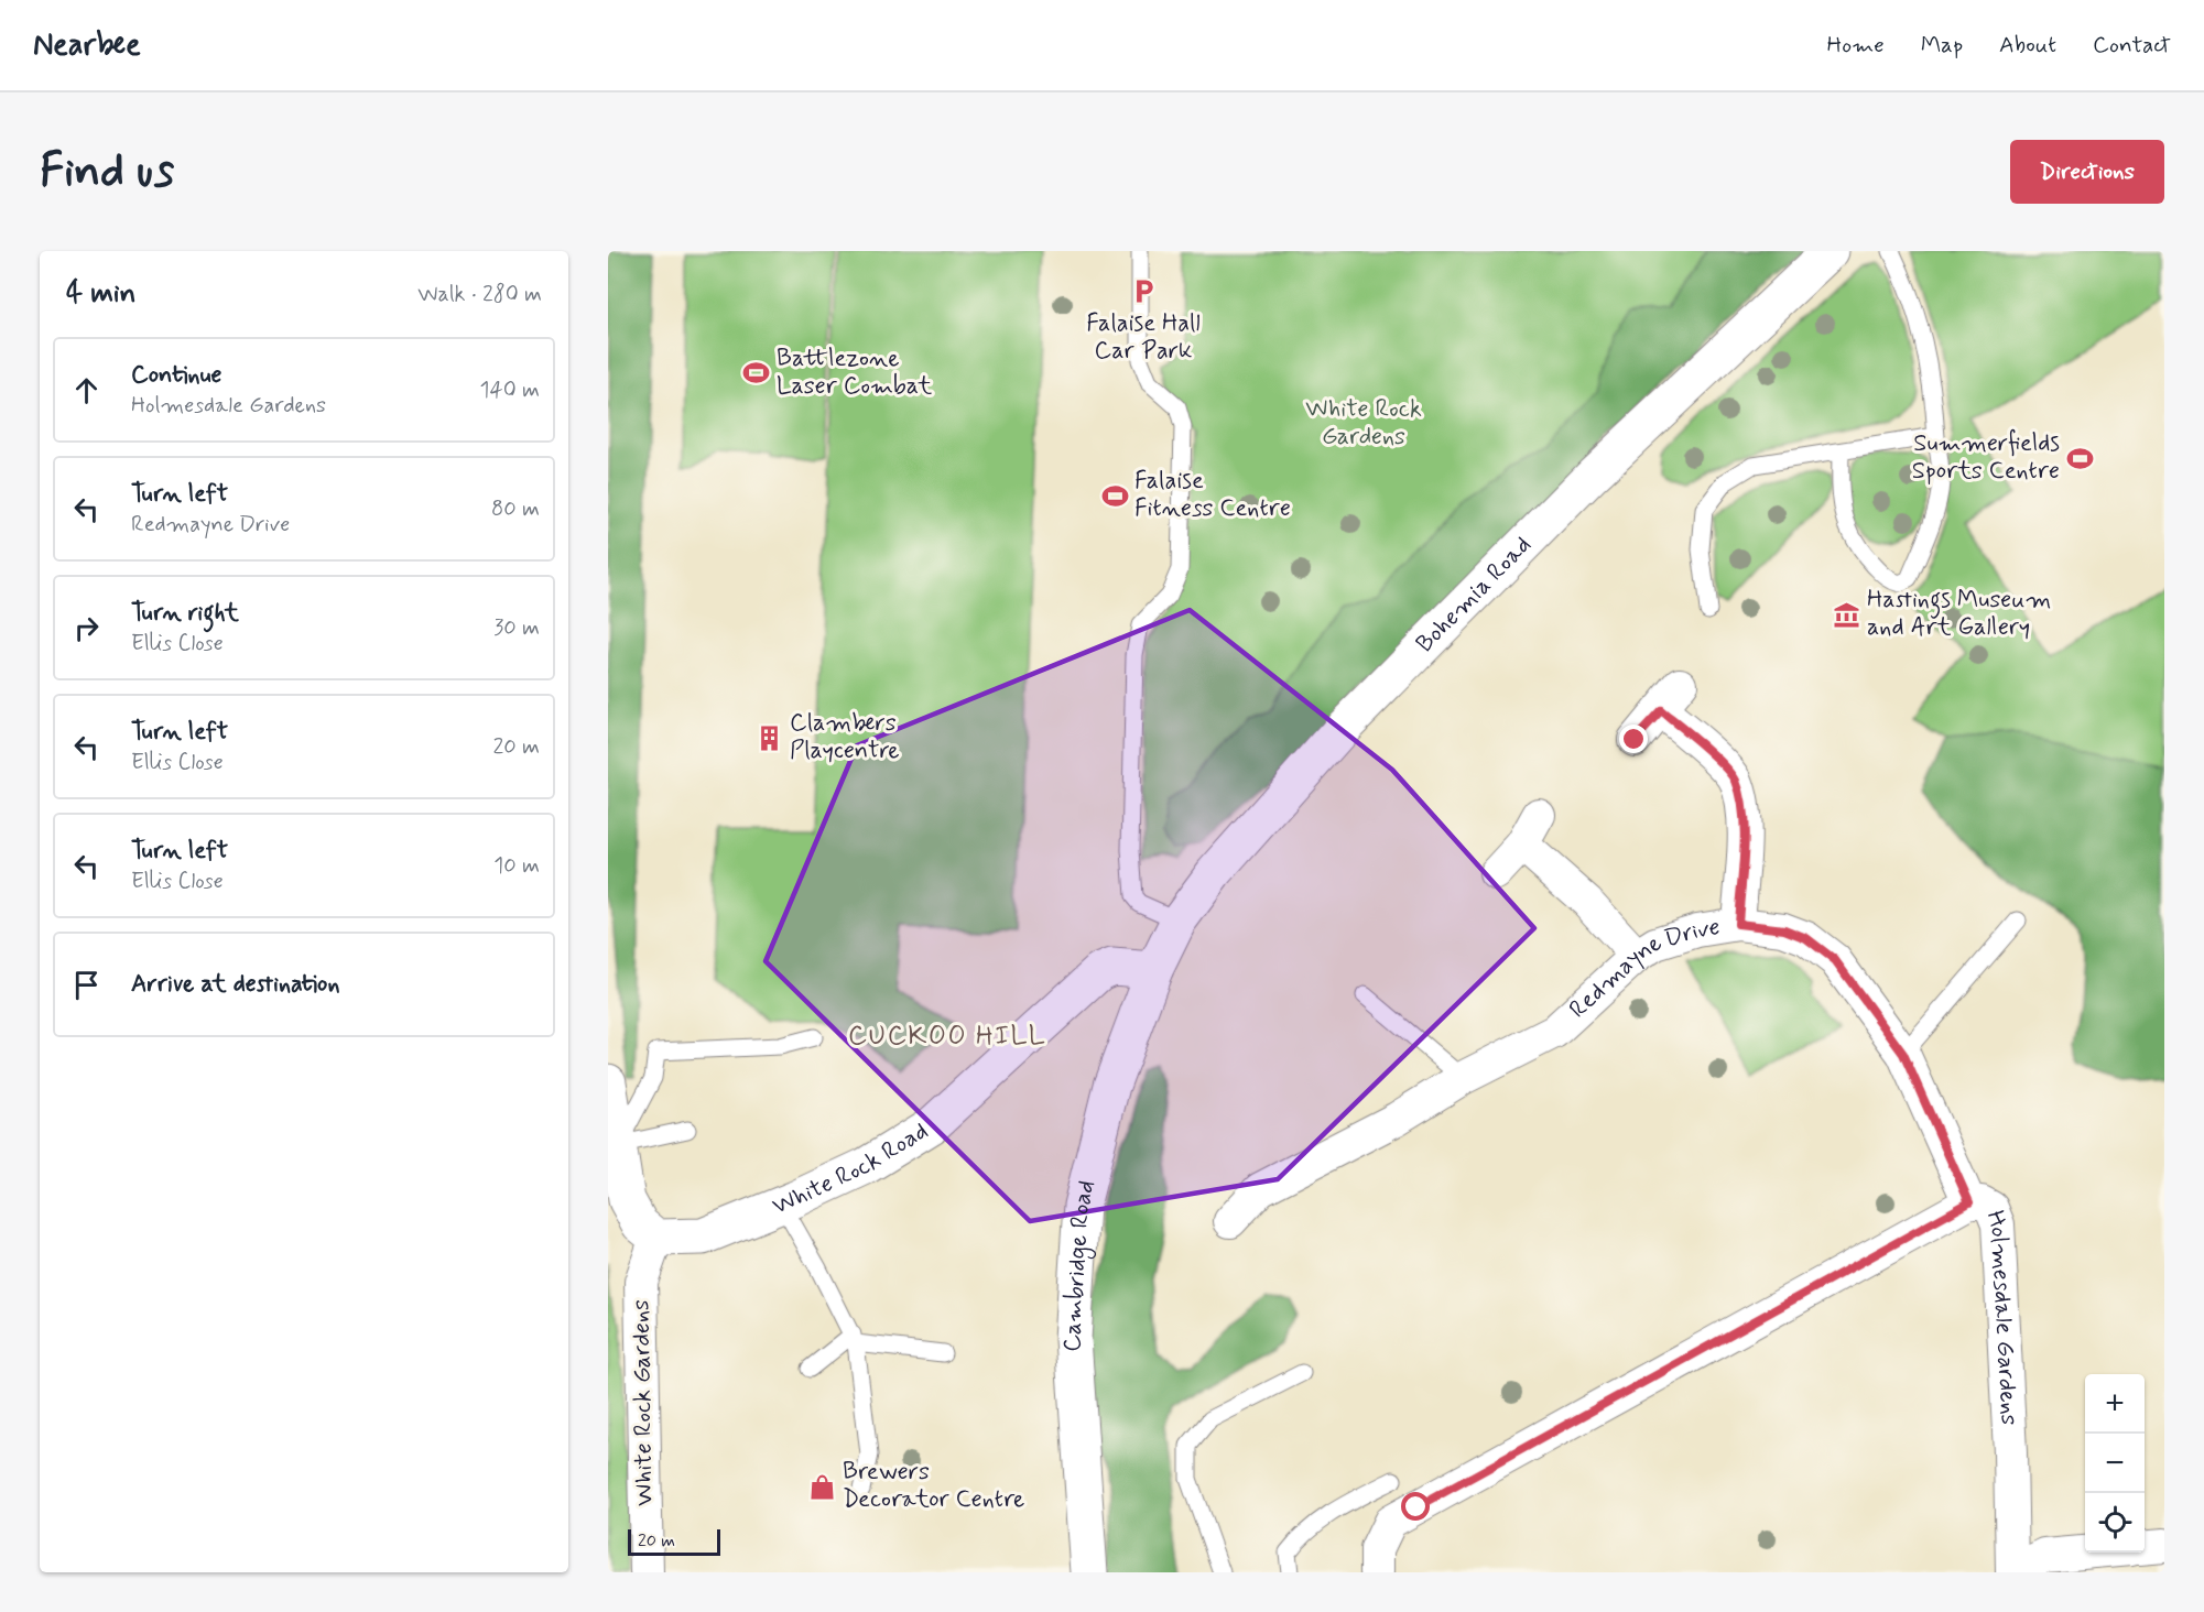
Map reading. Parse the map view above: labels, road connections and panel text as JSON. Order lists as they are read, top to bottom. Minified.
{"streets":{"main road":["Bohemia Road","White Rock Road","Cambridge Road"],"street":["Redmayne Drive","Holmesdale Gardens","White Rock Gardens"]},"crossings":[["Bohemia Road","White Rock Road"],["Bohemia Road","Cambridge Road"],["Redmayne Drive","Holmesdale Gardens"],["White Rock Road","Cambridge Road"],["White Rock Road","White Rock Gardens"]],"districts":["CUCKOO HILL"],"parks":["White Rock Gardens"],"places":{"parking":["Falaise Hall Car Park"],"sports":["Battlezone Laser Combat","Summerfields Sports Centre","Falaise Fitness Centre"],"museum":["Hastings Museum and Art Gallery"],"building":["Clambers Playcentre"],"shop":["Brewers Decorator Centre"]},"scale_bar":"20 m","page":{"header":"Nearbee","nav":["Home","Map","About","Contact"],"buttons":"Directions","title":"Find us","heading":["4 min","Walk · 280 m"],"list":[["Continue","Holmesdale Gardens","140 m"],["Turn left","Redmayne Drive","80 m"],["Turn right","Ellis Close","30 m"],["Turn left","Ellis Close","20 m"],["Turn left","Ellis Close","10 m"],"Arrive at destination"],"map_buttons":["+","−"],"scale":"20 m"}}
